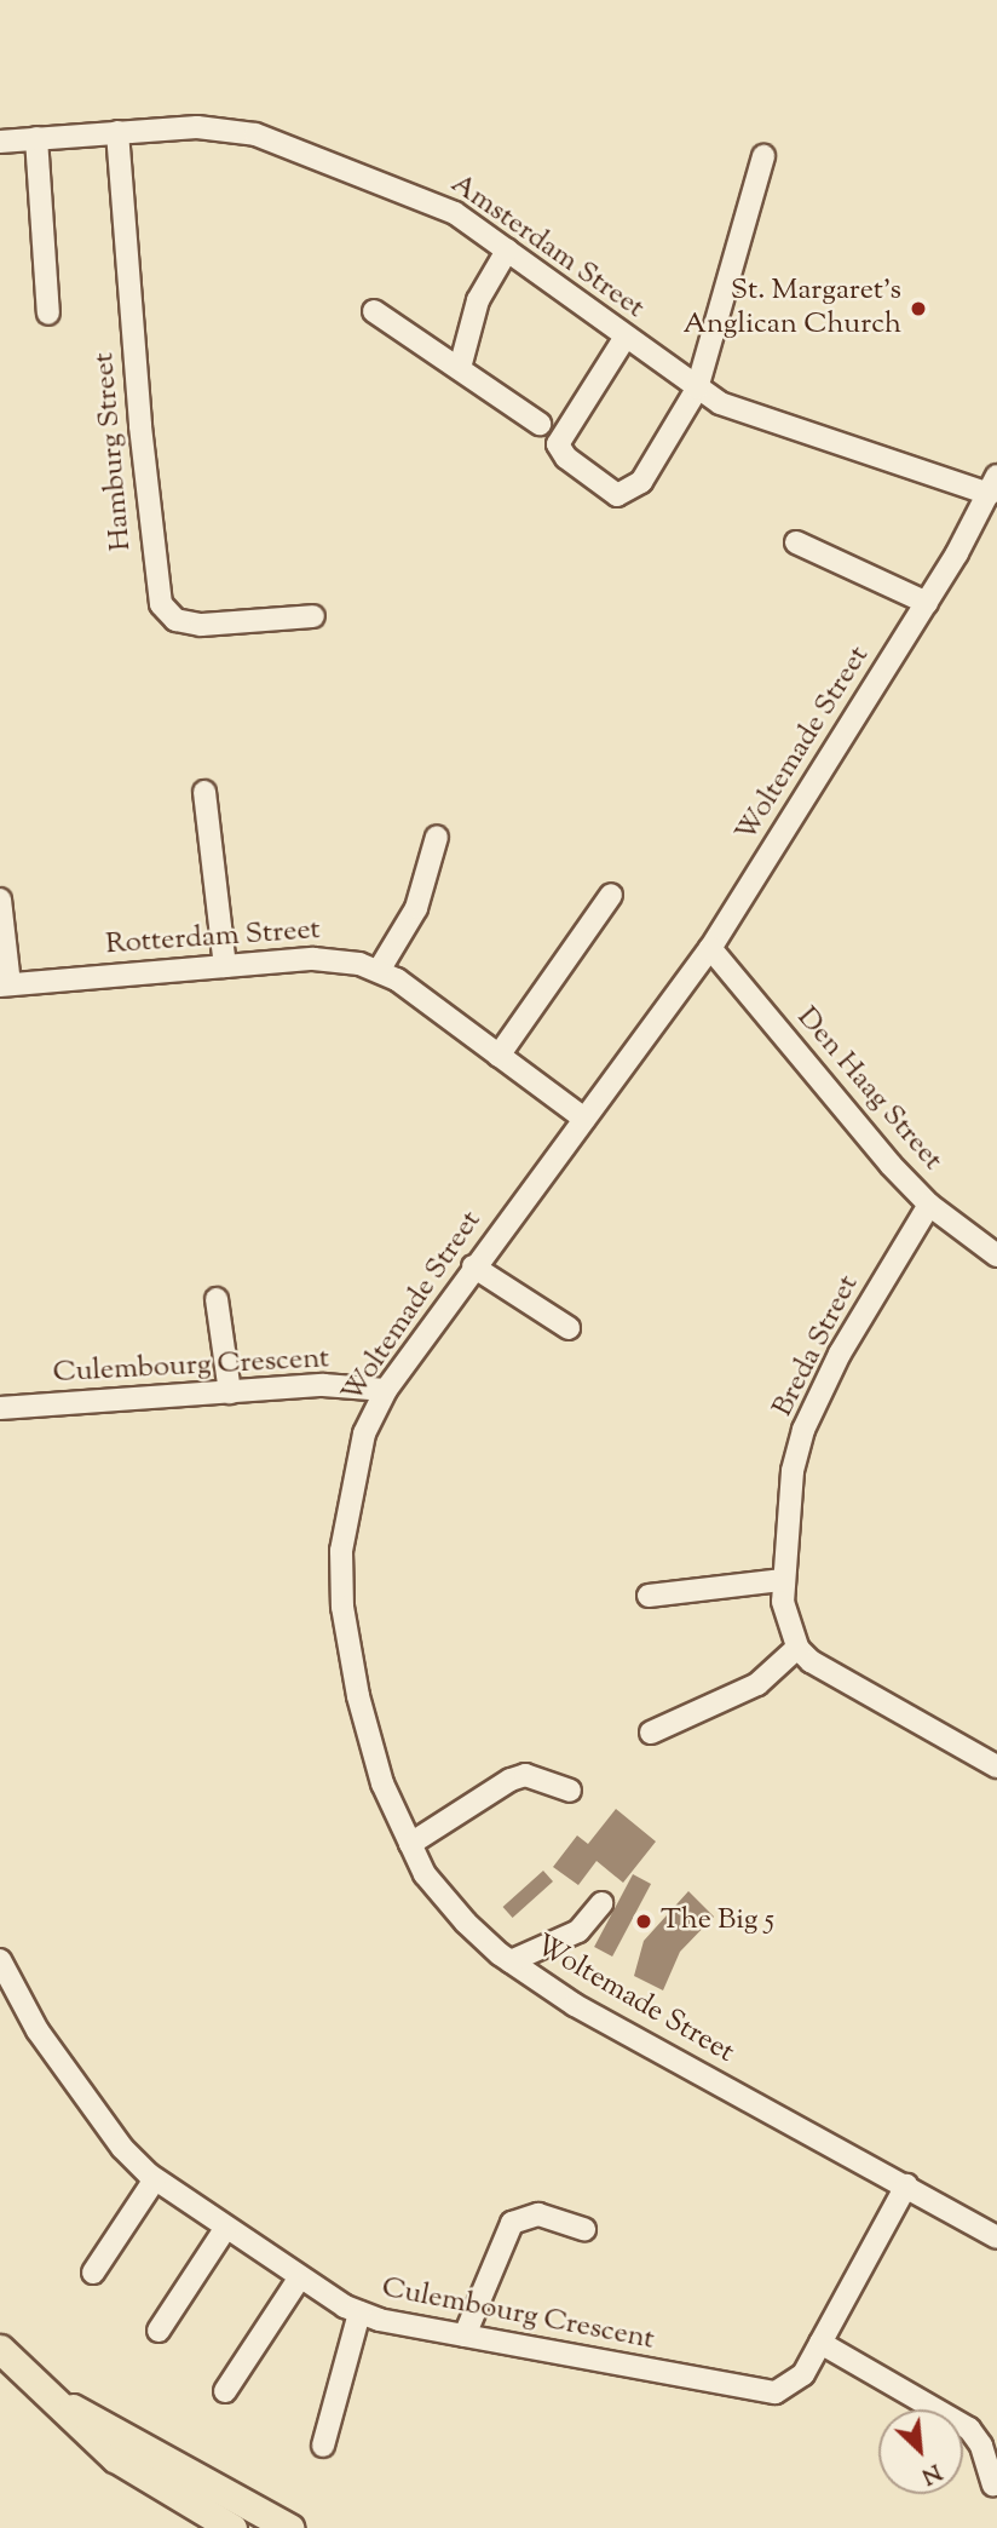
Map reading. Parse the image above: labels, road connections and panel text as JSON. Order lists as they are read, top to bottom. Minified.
{"streets":{"street":["Amsterdam Street","Hamburg Street","Woltemade Street","Rotterdam Street","Den Haag Street","Breda Street","Culembourg Crescent"]},"crossings":[["Amsterdam Street","Hamburg Street"],["Amsterdam Street","Woltemade Street"],["Woltemade Street","Rotterdam Street"],["Woltemade Street","Den Haag Street"],["Woltemade Street","Culembourg Crescent"],["Den Haag Street","Breda Street"]],"places":["St. Margaret's Anglican Church","The Big 5"],"north":"bottom right"}
